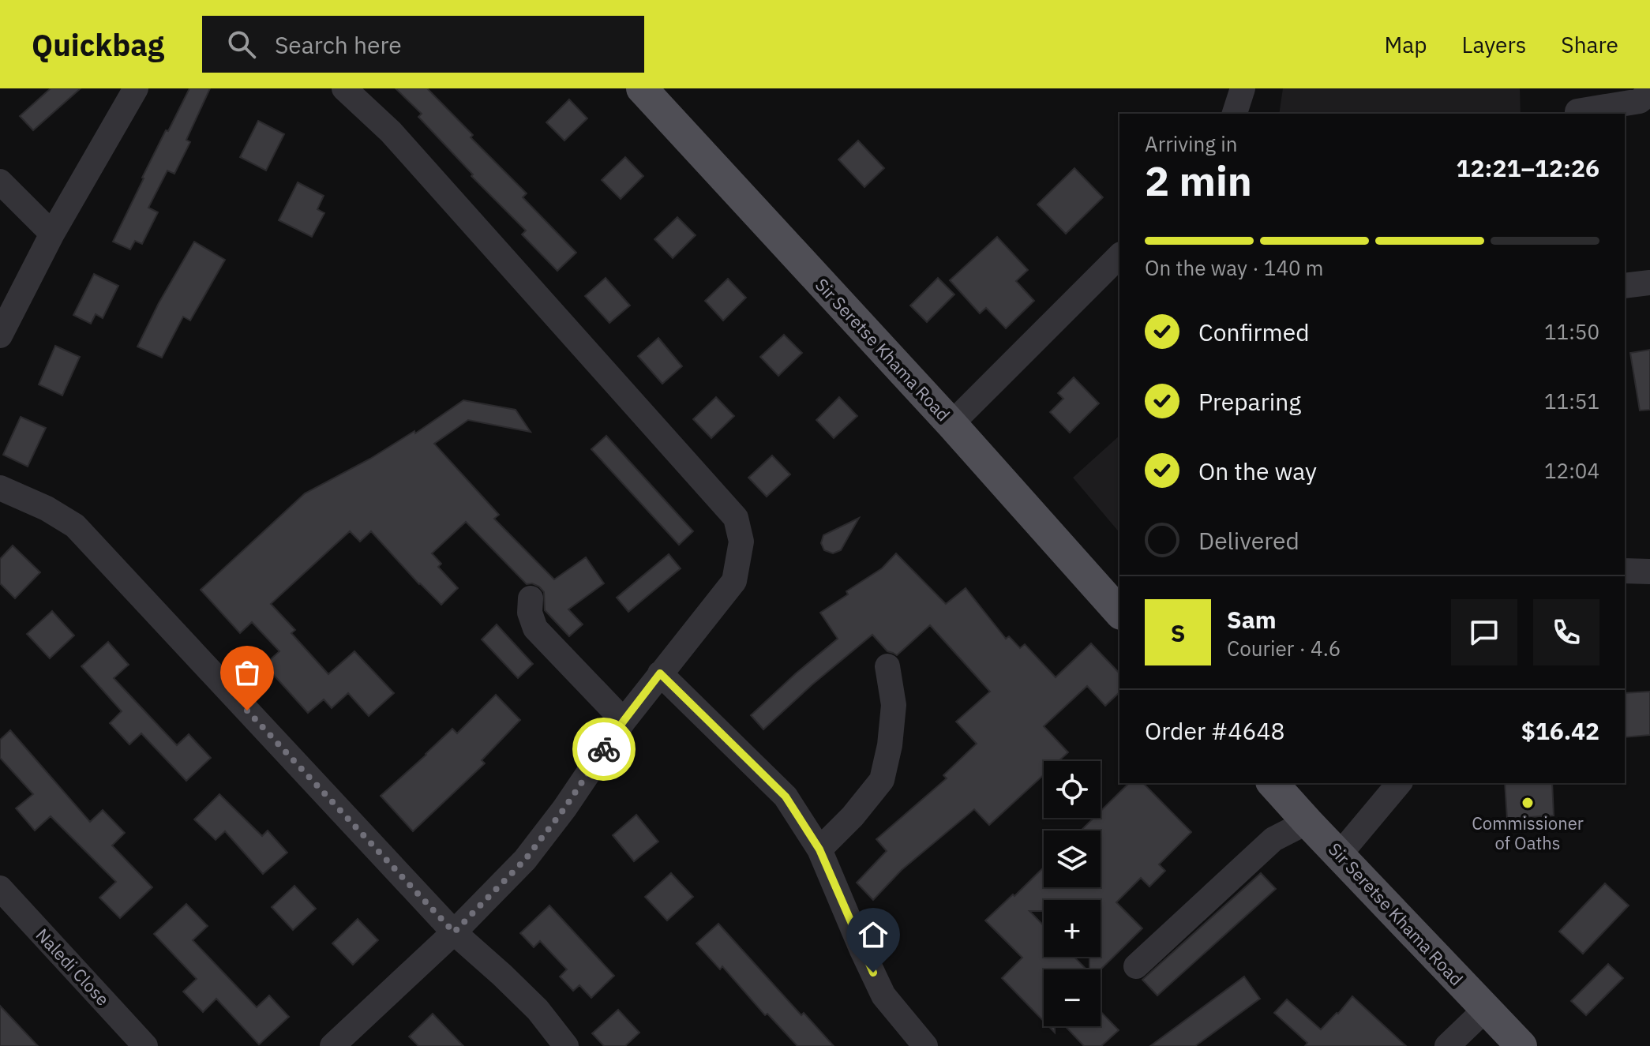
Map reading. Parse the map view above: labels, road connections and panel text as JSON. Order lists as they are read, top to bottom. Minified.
{"streets":{"main road":["Sir Seretse Khama Road"],"street":["Naledi Close"]},"places":["Commissioner of Oaths"],"page":{"header":"Quickbag","search":"Search here","nav":["Map","Layers","Share"],"heading":["2 min","Arriving in","12:21–12:26"],"panel":["Sam","Courier · 4.6","Order #4648","$16.42"],"bar":"On the way · 140 m","list":[["Confirmed","11:50"],["Preparing","11:51"],["On the way","12:04"],"Delivered"],"round":"S","map_buttons":["+","−"]}}
